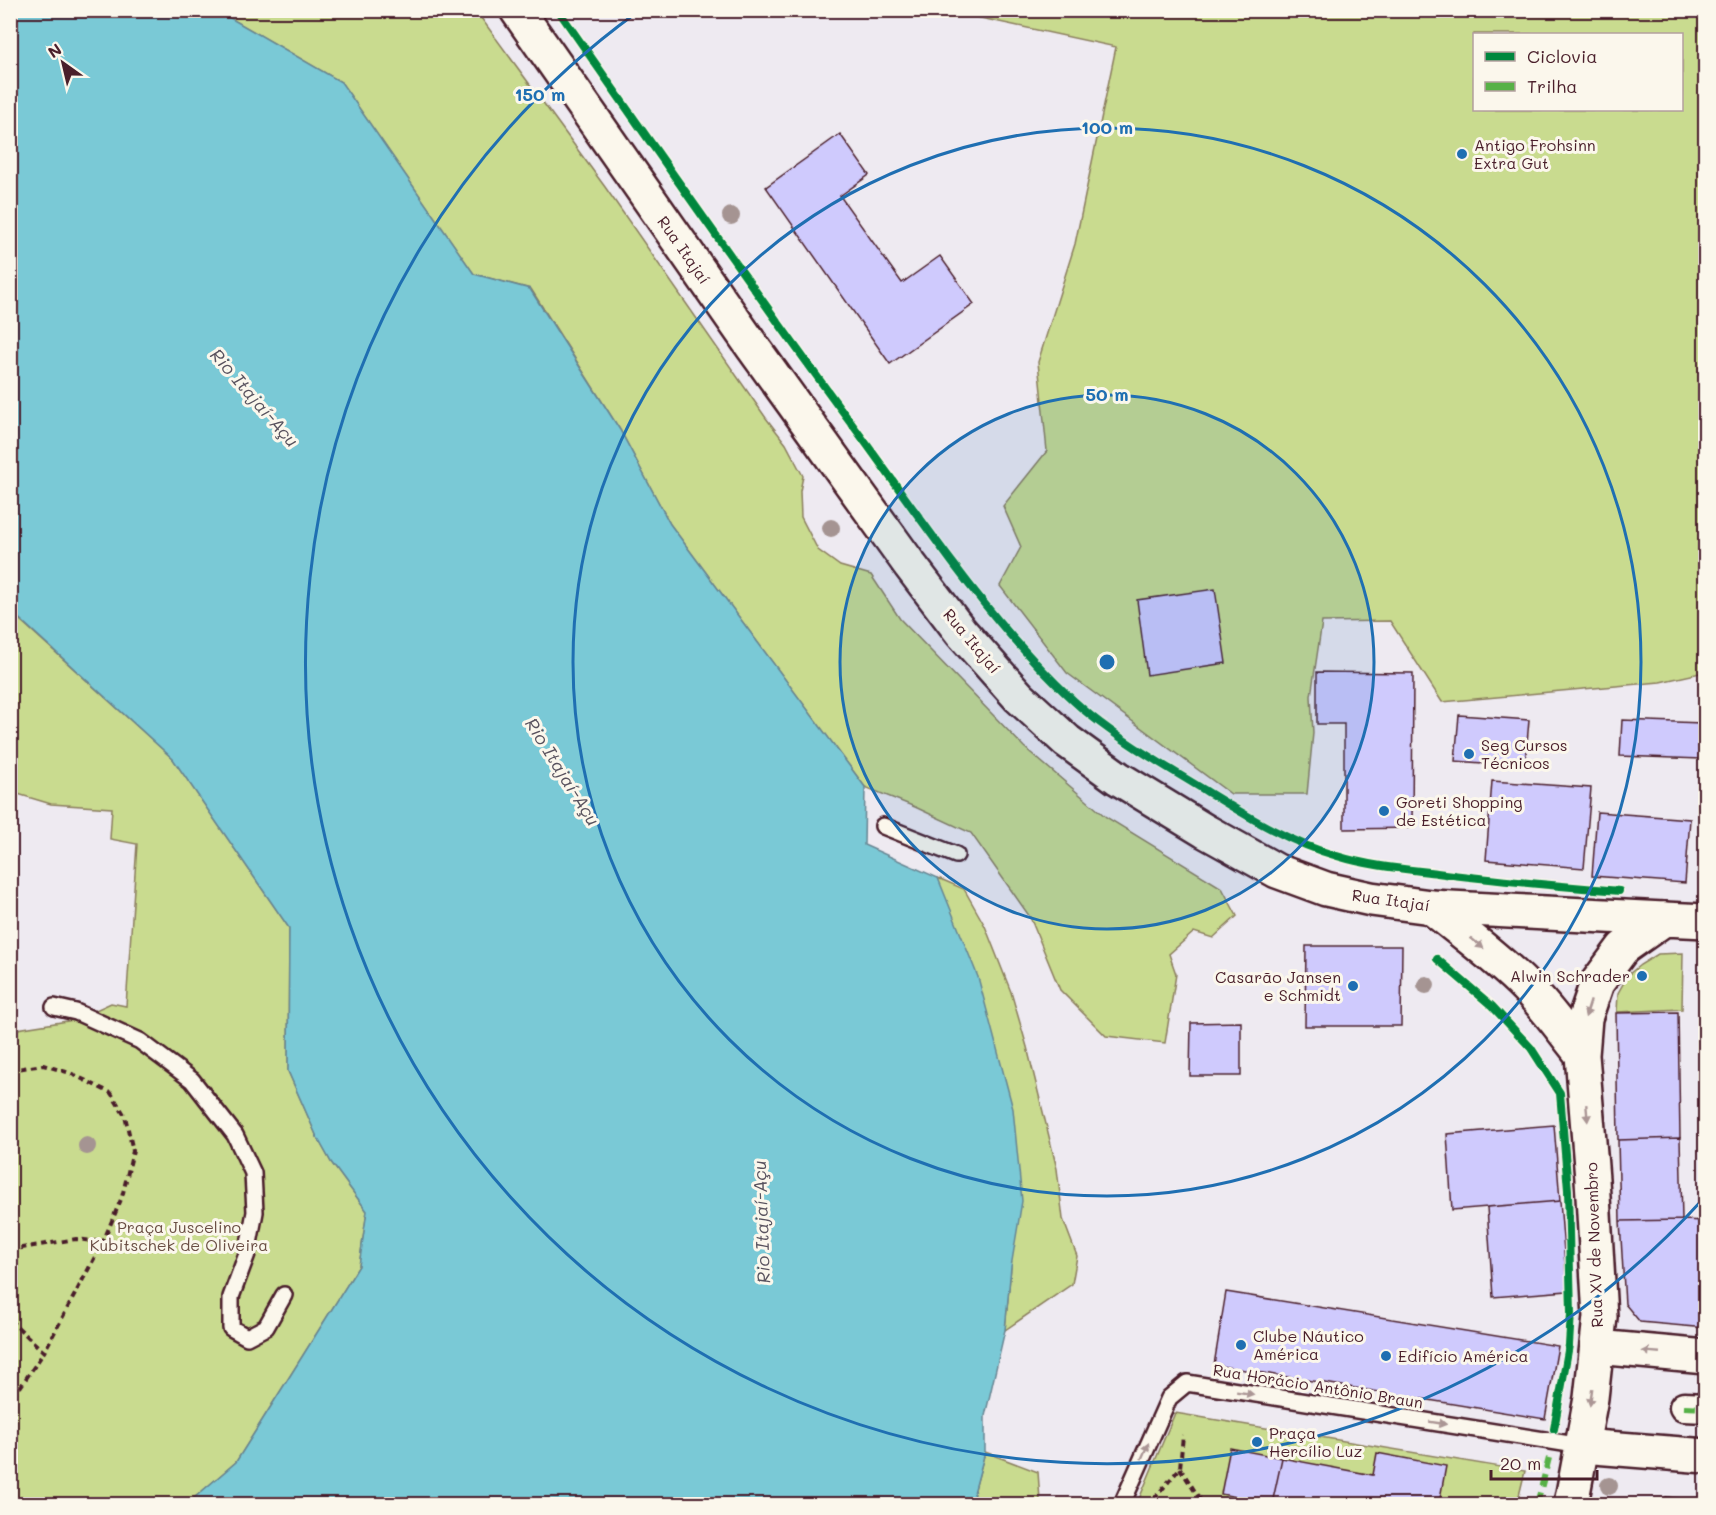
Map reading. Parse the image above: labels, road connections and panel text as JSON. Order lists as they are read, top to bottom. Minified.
{"streets":{"main road":["Rua Itajaí","Rua XV de Novembro"],"lane":["Rua Horácio Antônio Braun"]},"crossings":[["Rua Itajaí","Rua XV de Novembro"],["Rua XV de Novembro","Rua Horácio Antônio Braun"]],"one_way":["Rua XV de Novembro","Rua Horácio Antônio Braun"],"water":["Rio Itajaí-Açu"],"parks":["Praça Juscelino Kubitschek de Oliveira"],"places":["Antigo Frohsinn Extra Gut","Seg Cursos Técnicos","Goreti Shopping de Estética","Alwin Schrader","Casarão Jansen e Schmidt","Clube Náutico América","Edifício América","Praça Hercílio Luz"],"legend":["Ciclovia","Trilha"],"scale_bar":"20 m","north":"top left","rings":["150 m","100 m","50 m"]}
